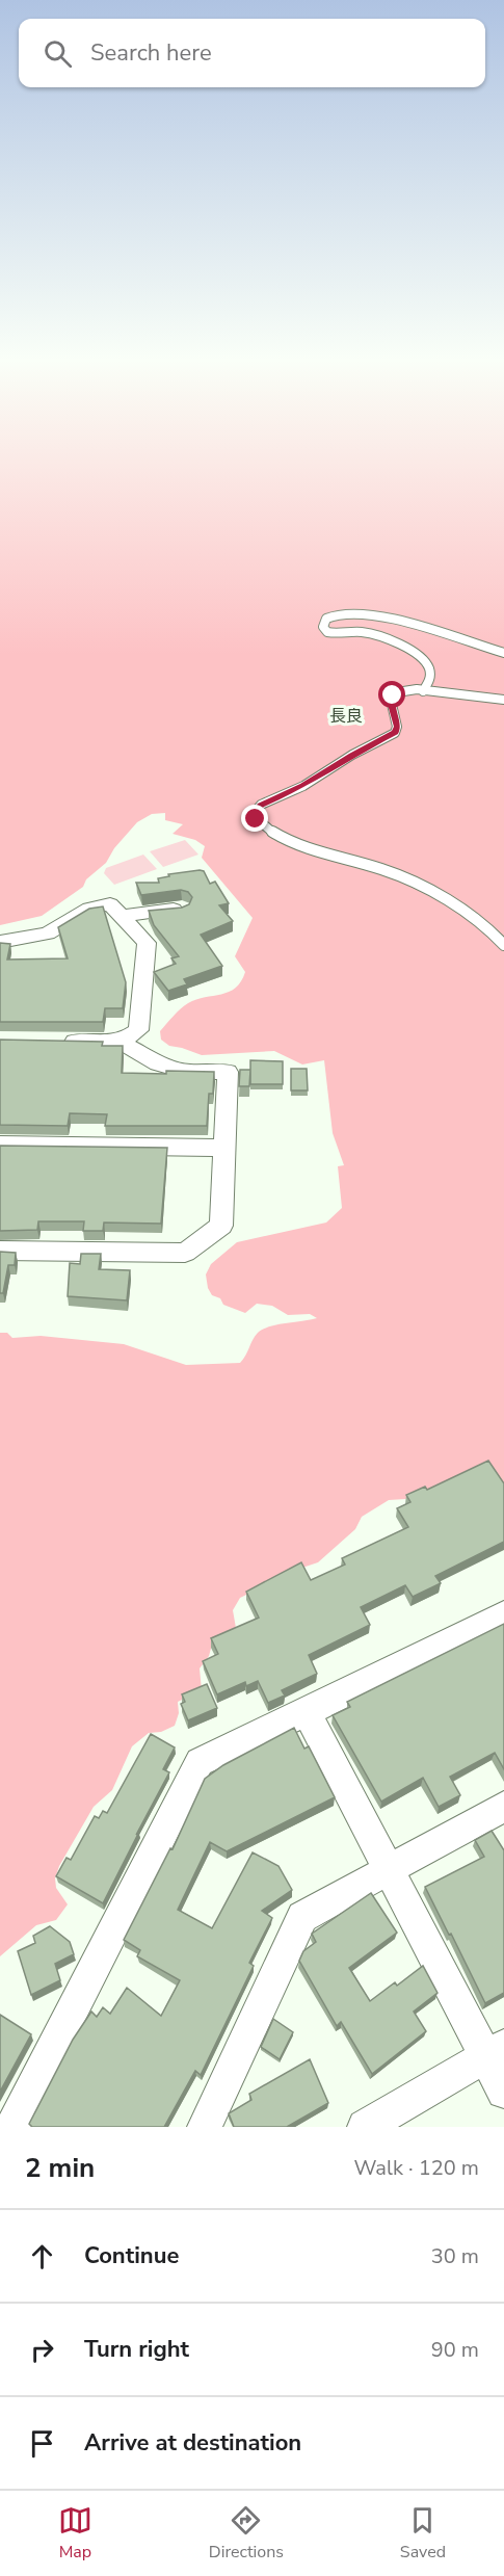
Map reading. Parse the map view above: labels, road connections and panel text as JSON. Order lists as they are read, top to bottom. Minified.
{"districts":["長良"],"page":{"search":"Search here","heading":["2 min","Walk · 120 m"],"list":[["Continue","30 m"],["Turn right","90 m"],"Arrive at destination"],"nav":["Map","Directions","Saved"]}}
